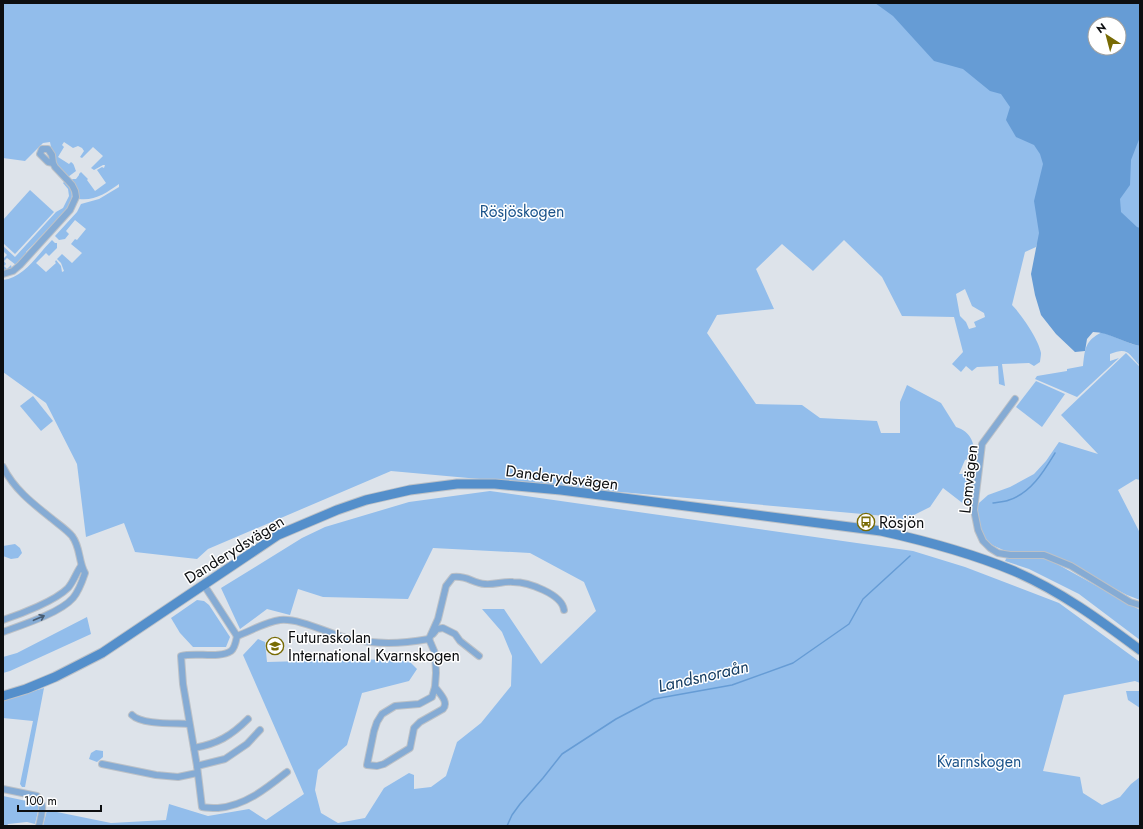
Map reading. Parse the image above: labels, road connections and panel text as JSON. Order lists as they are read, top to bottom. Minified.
{"streets":{"main road":["Danderydsvägen"],"street":["Lomvägen"]},"water":["Landsnoraån"],"parks":["Rösjöskogen","Kvarnskogen"],"places":{"bus stop":["Rösjön"],"school or university":["Futuraskolan International Kvarnskogen"]},"scale_bar":"100 m","north":"top left"}
